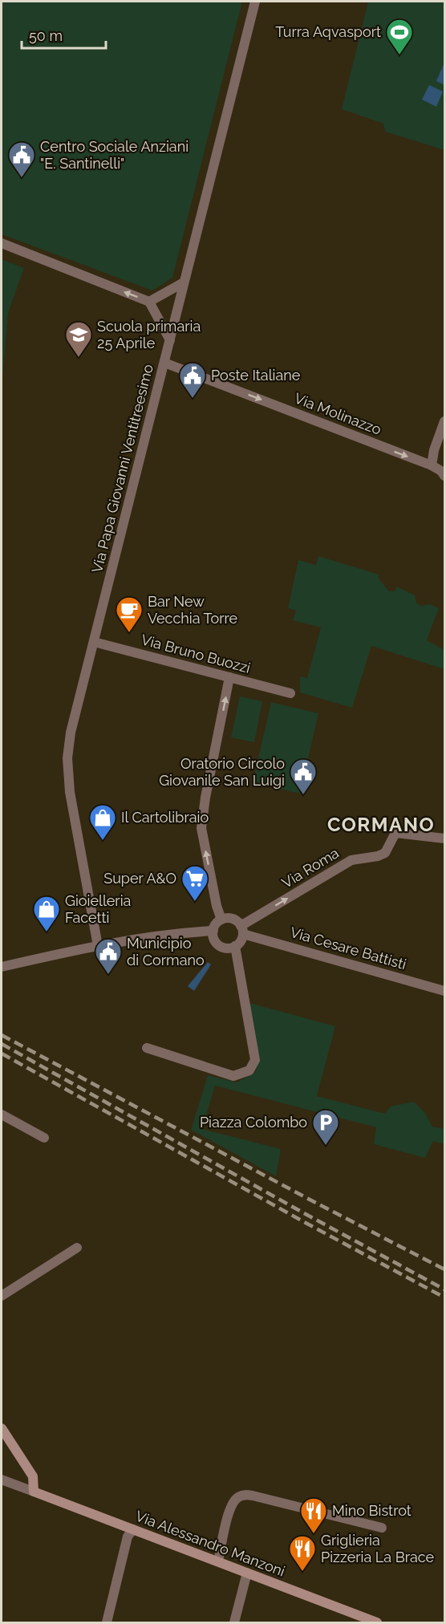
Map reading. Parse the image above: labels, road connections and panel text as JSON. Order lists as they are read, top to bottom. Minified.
{"streets":{"street":["Via Molinazzo","Via Papa Giovanni Ventitreesimo","Via Bruno Buozzi","Via Roma","Via Cesare Battisti","Via Alessandro Manzoni"]},"crossings":[["Via Molinazzo","Via Papa Giovanni Ventitreesimo"],["Via Papa Giovanni Ventitreesimo","Via Bruno Buozzi"],["Via Roma","Via Cesare Battisti"]],"one_way":["Via Molinazzo","Via Roma"],"districts":["CORMANO"],"places":{"sports":["Turra Aqvasport"],"public building":["Centro Sociale Anziani \"E. Santinelli\"","Poste Italiane","Oratorio Circolo Giovanile San Luigi","Municipio di Cormano"],"school or university":["Scuola primaria 25 Aprile"],"cafe":["Bar New Vecchia Torre"],"shop":["Il Cartolibraio","Gioielleria Facetti"],"supermarket":["Super A&O"],"parking":["Piazza Colombo"],"restaurant":["Mino Bistrot","Griglieria Pizzeria La Brace"]},"scale_bar":"50 m"}
